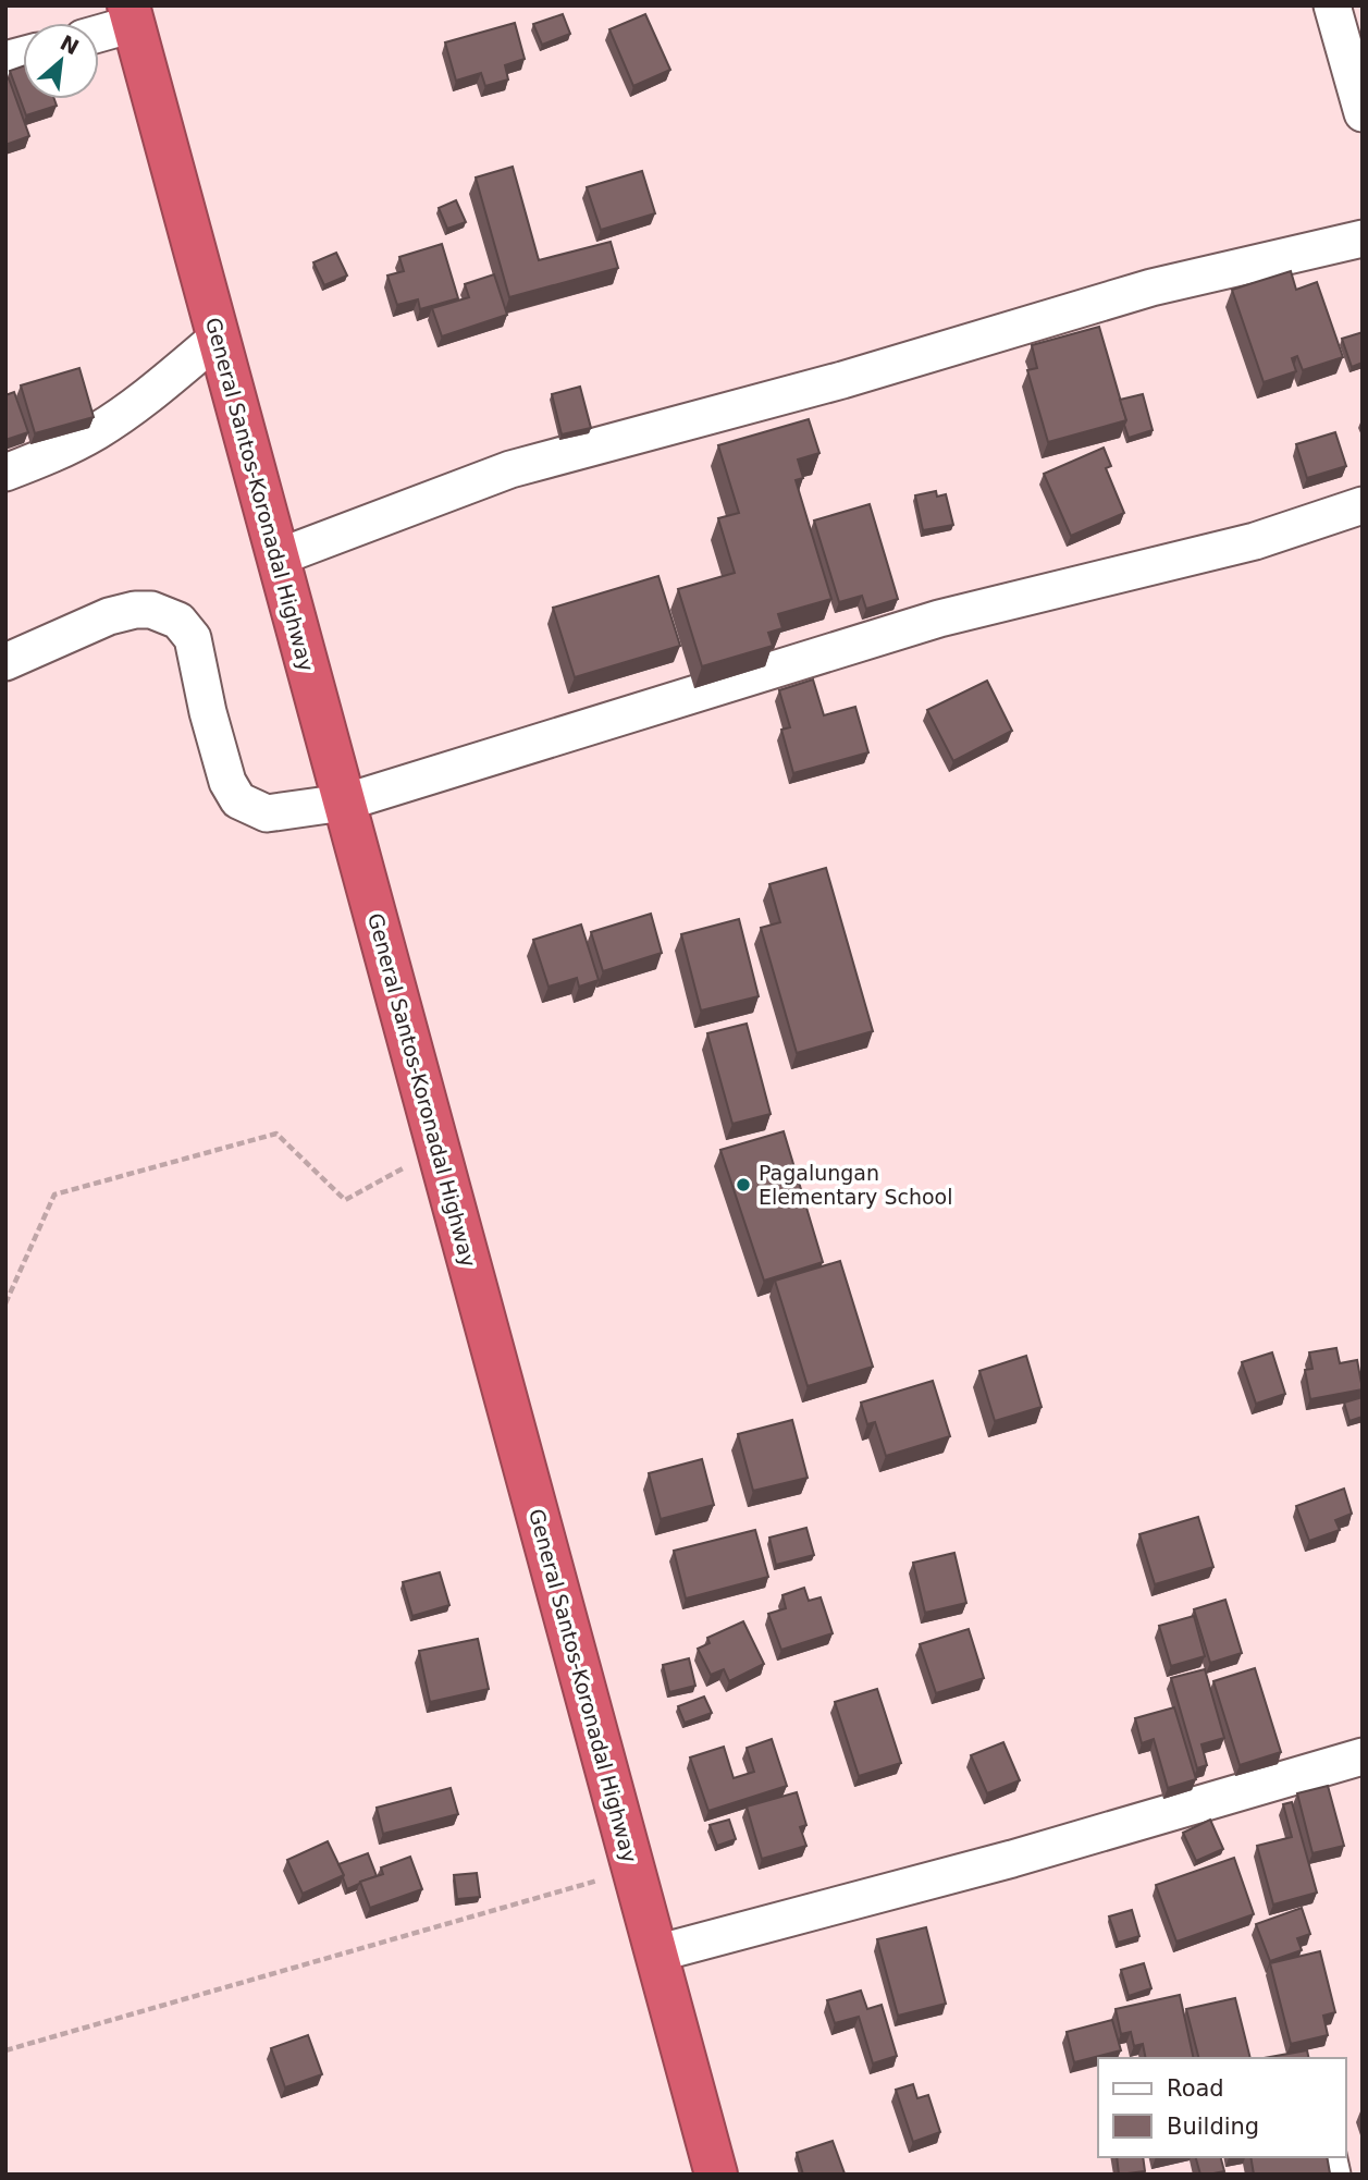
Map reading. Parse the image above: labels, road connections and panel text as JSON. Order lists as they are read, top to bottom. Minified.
{"streets":{"highway":["General Santos-Koronadal Highway"]},"places":["Pagalungan Elementary School"],"legend":["Road","Building"],"north":"top right"}
